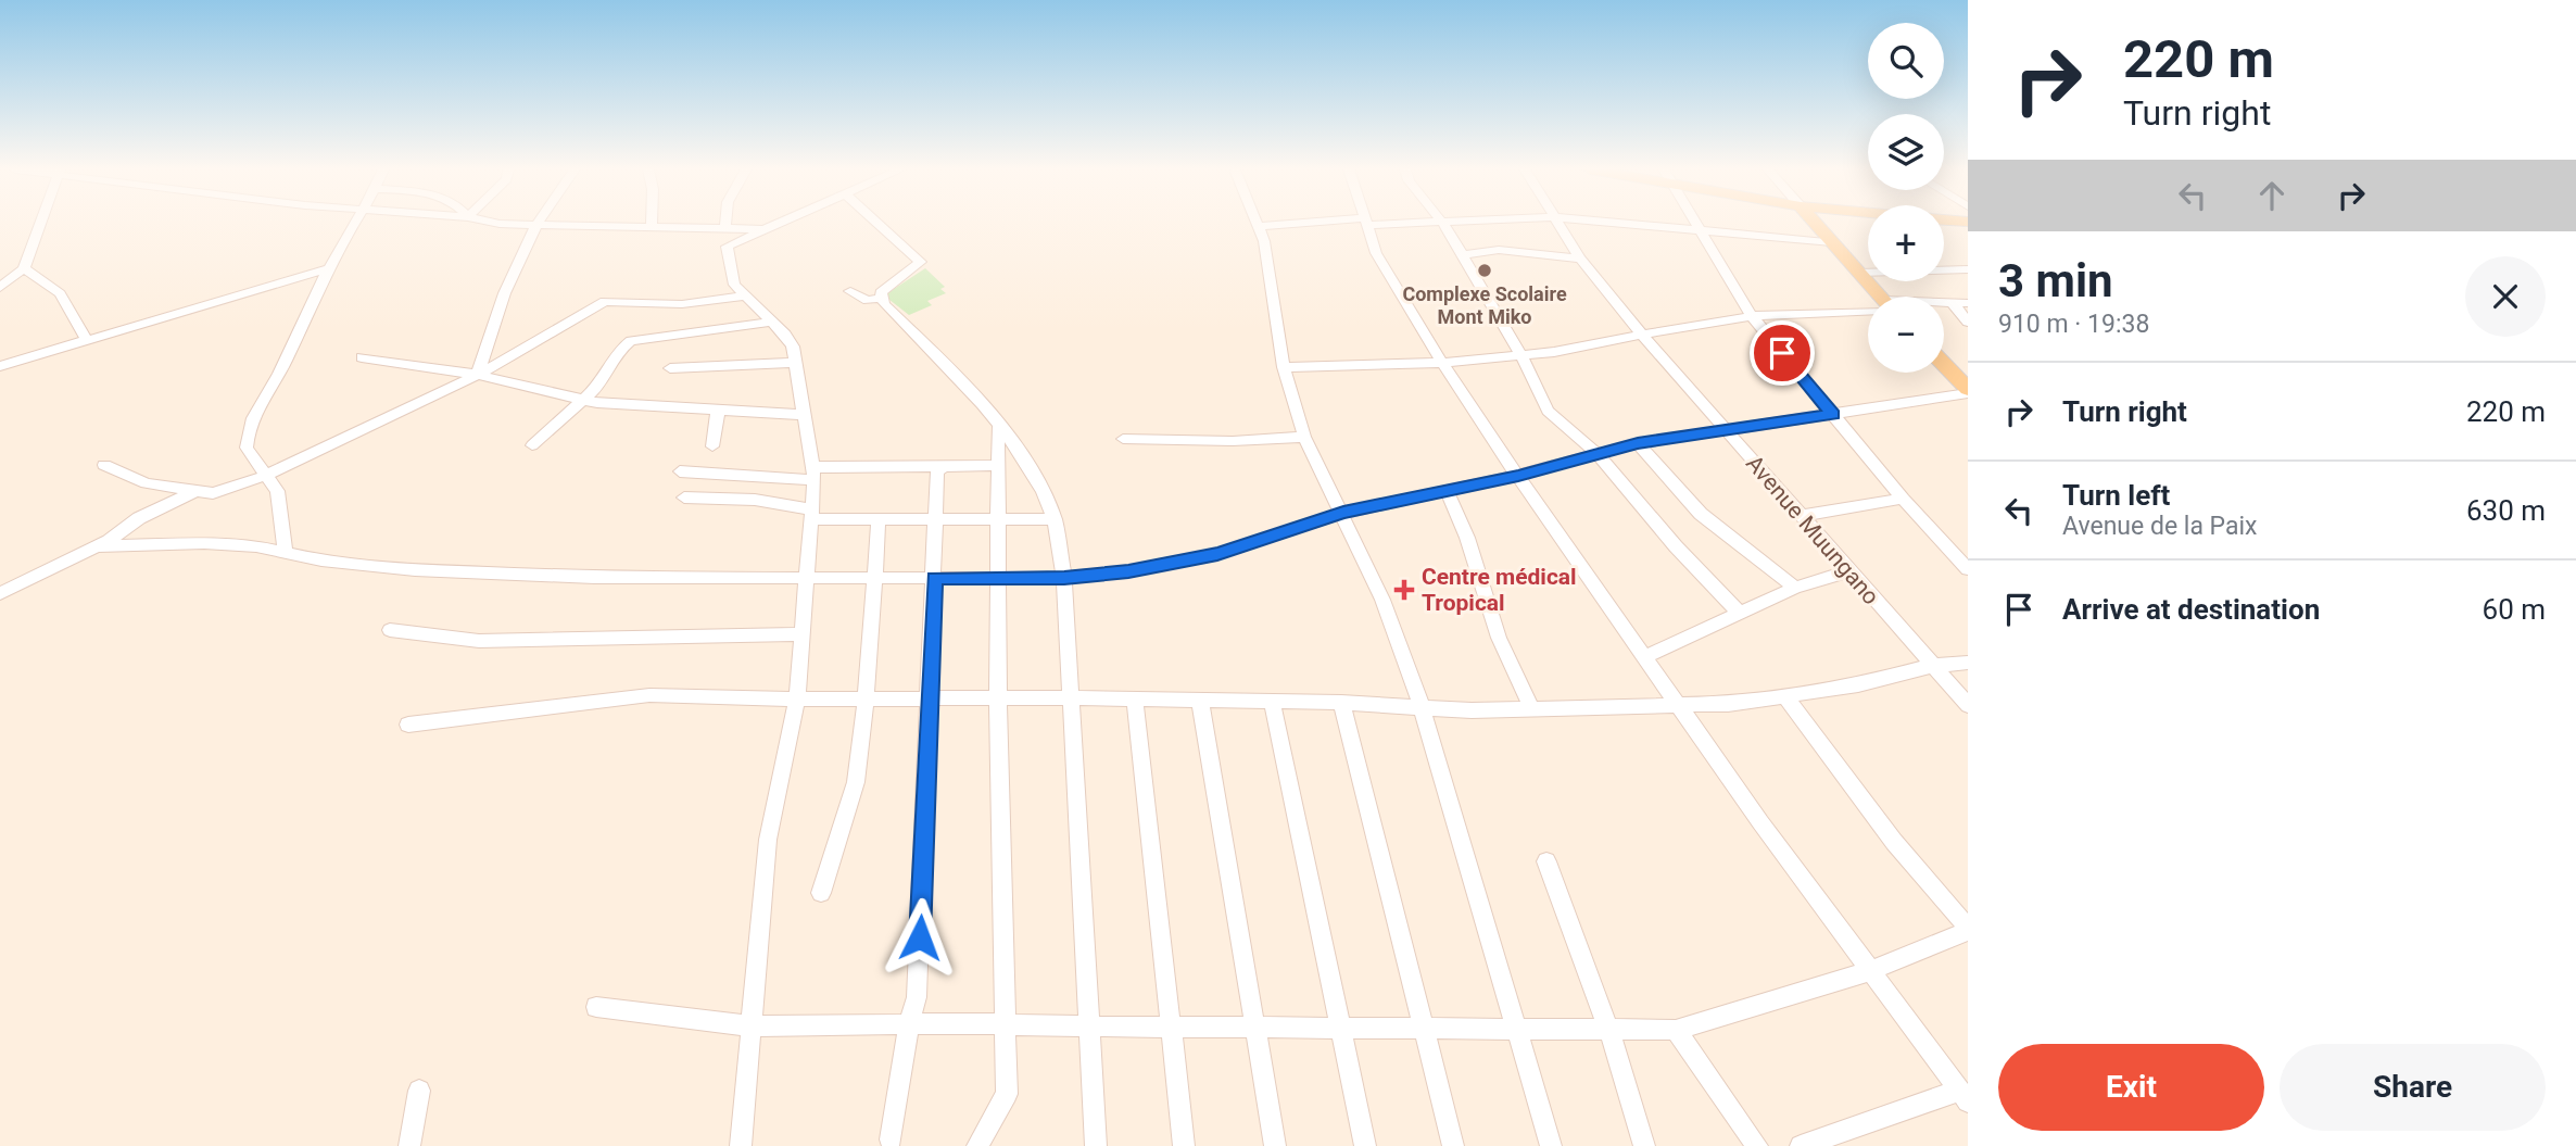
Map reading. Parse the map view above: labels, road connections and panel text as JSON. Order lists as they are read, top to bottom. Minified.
{"streets":{"street":["Avenue Muungano"]},"places":{"other":["Complexe Scolaire Mont Miko"],"health":["Centre médical Tropical"]},"page":{"turn":["220 m","Turn right"],"map_buttons":["+","−"],"heading":["3 min","910 m · 19:38"],"list":[{"name":"Turn right","value":"220 m"},{"name":"Turn left","note":"Avenue de la Paix","value":"630 m"},{"name":"Arrive at destination","value":"60 m"}],"buttons":["Exit","Share"]}}
